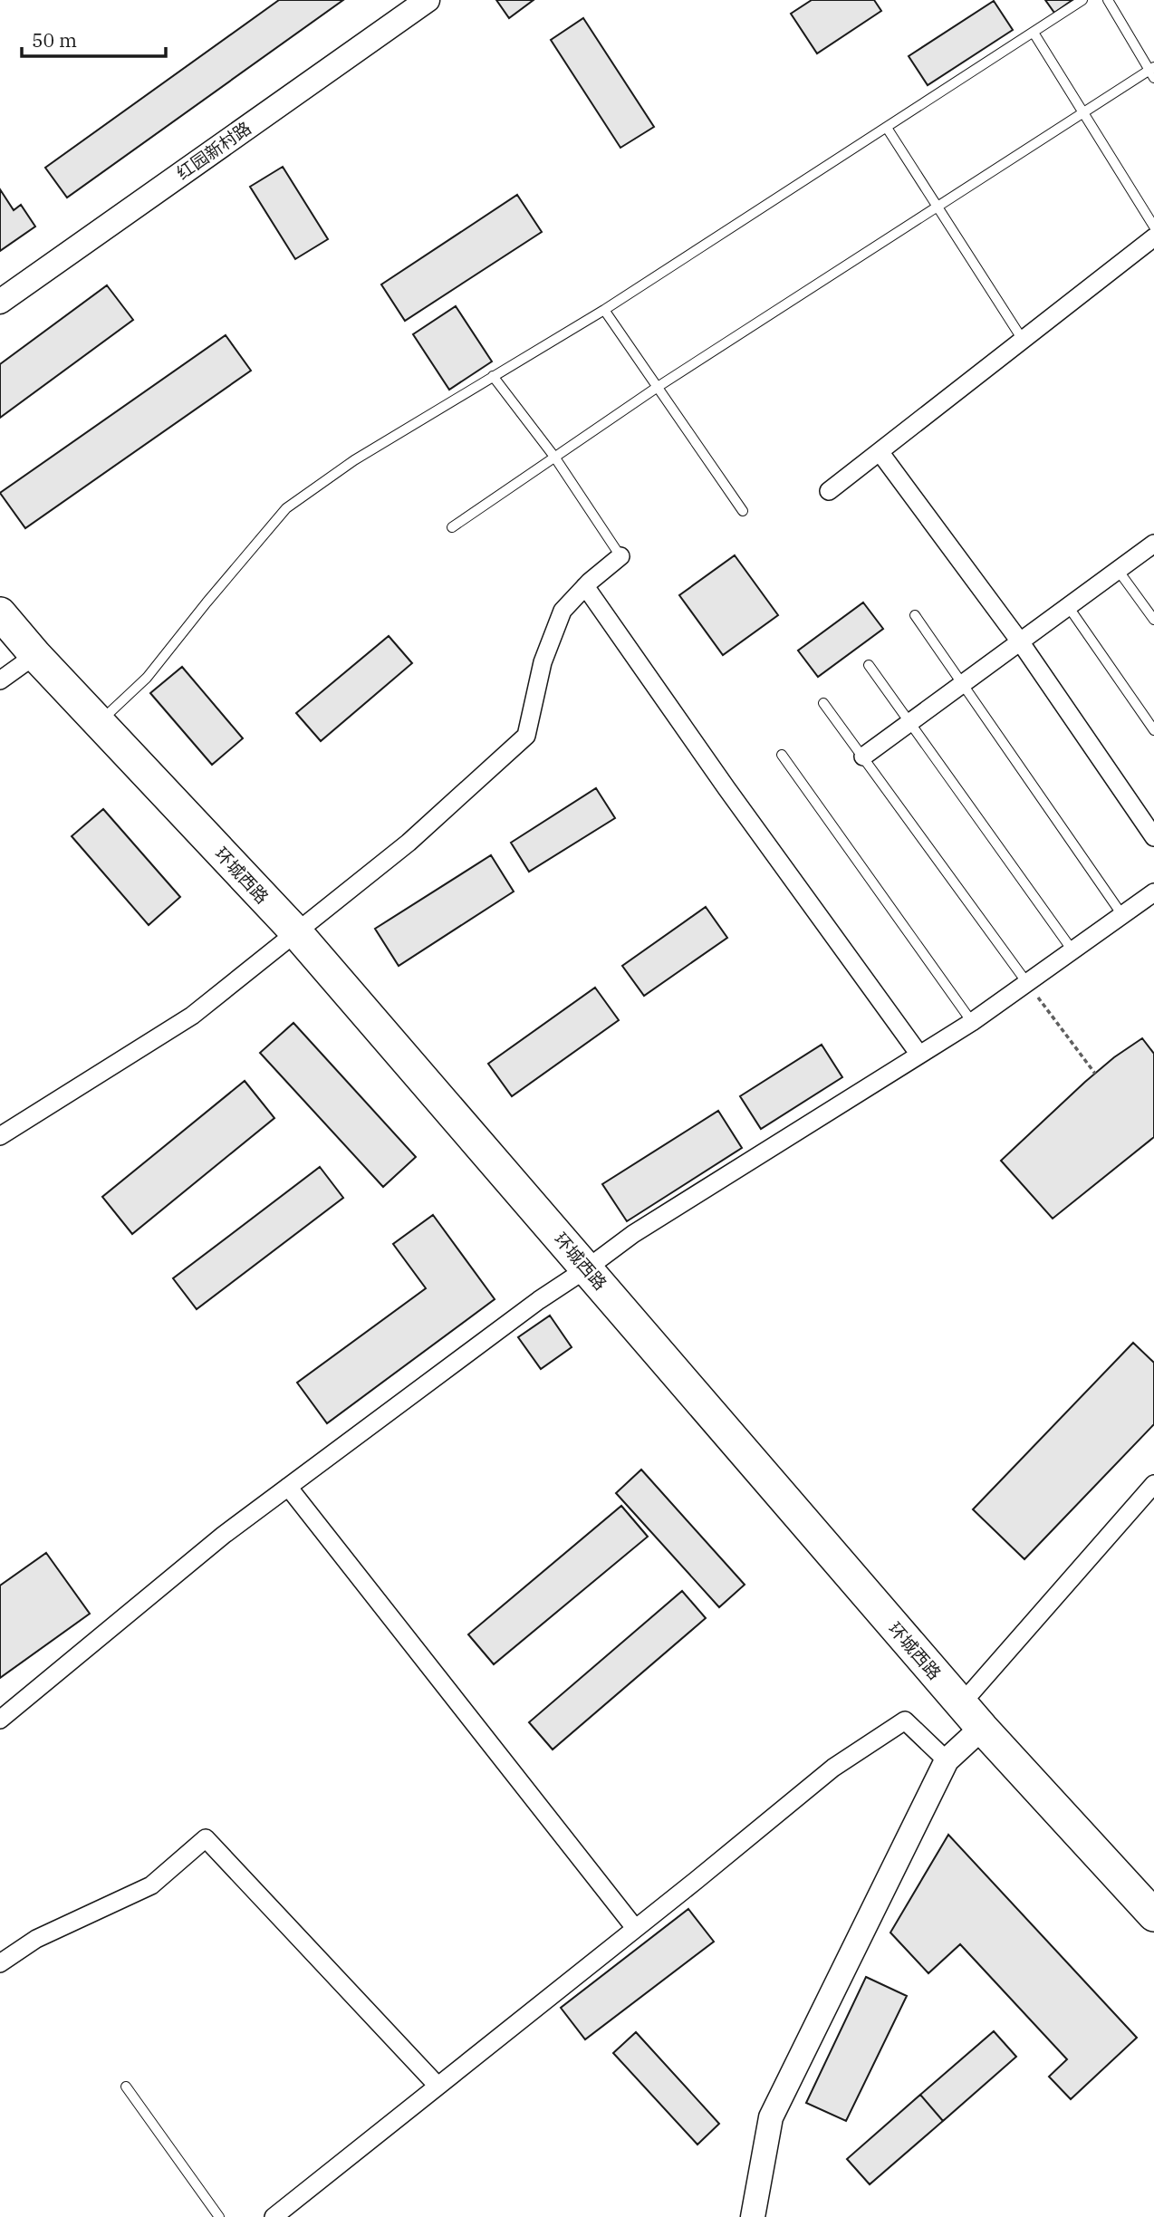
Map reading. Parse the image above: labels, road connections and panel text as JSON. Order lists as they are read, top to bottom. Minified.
{"streets":{"highway":["环城西路"],"street":["红园新村路"]},"scale_bar":"50 m"}
